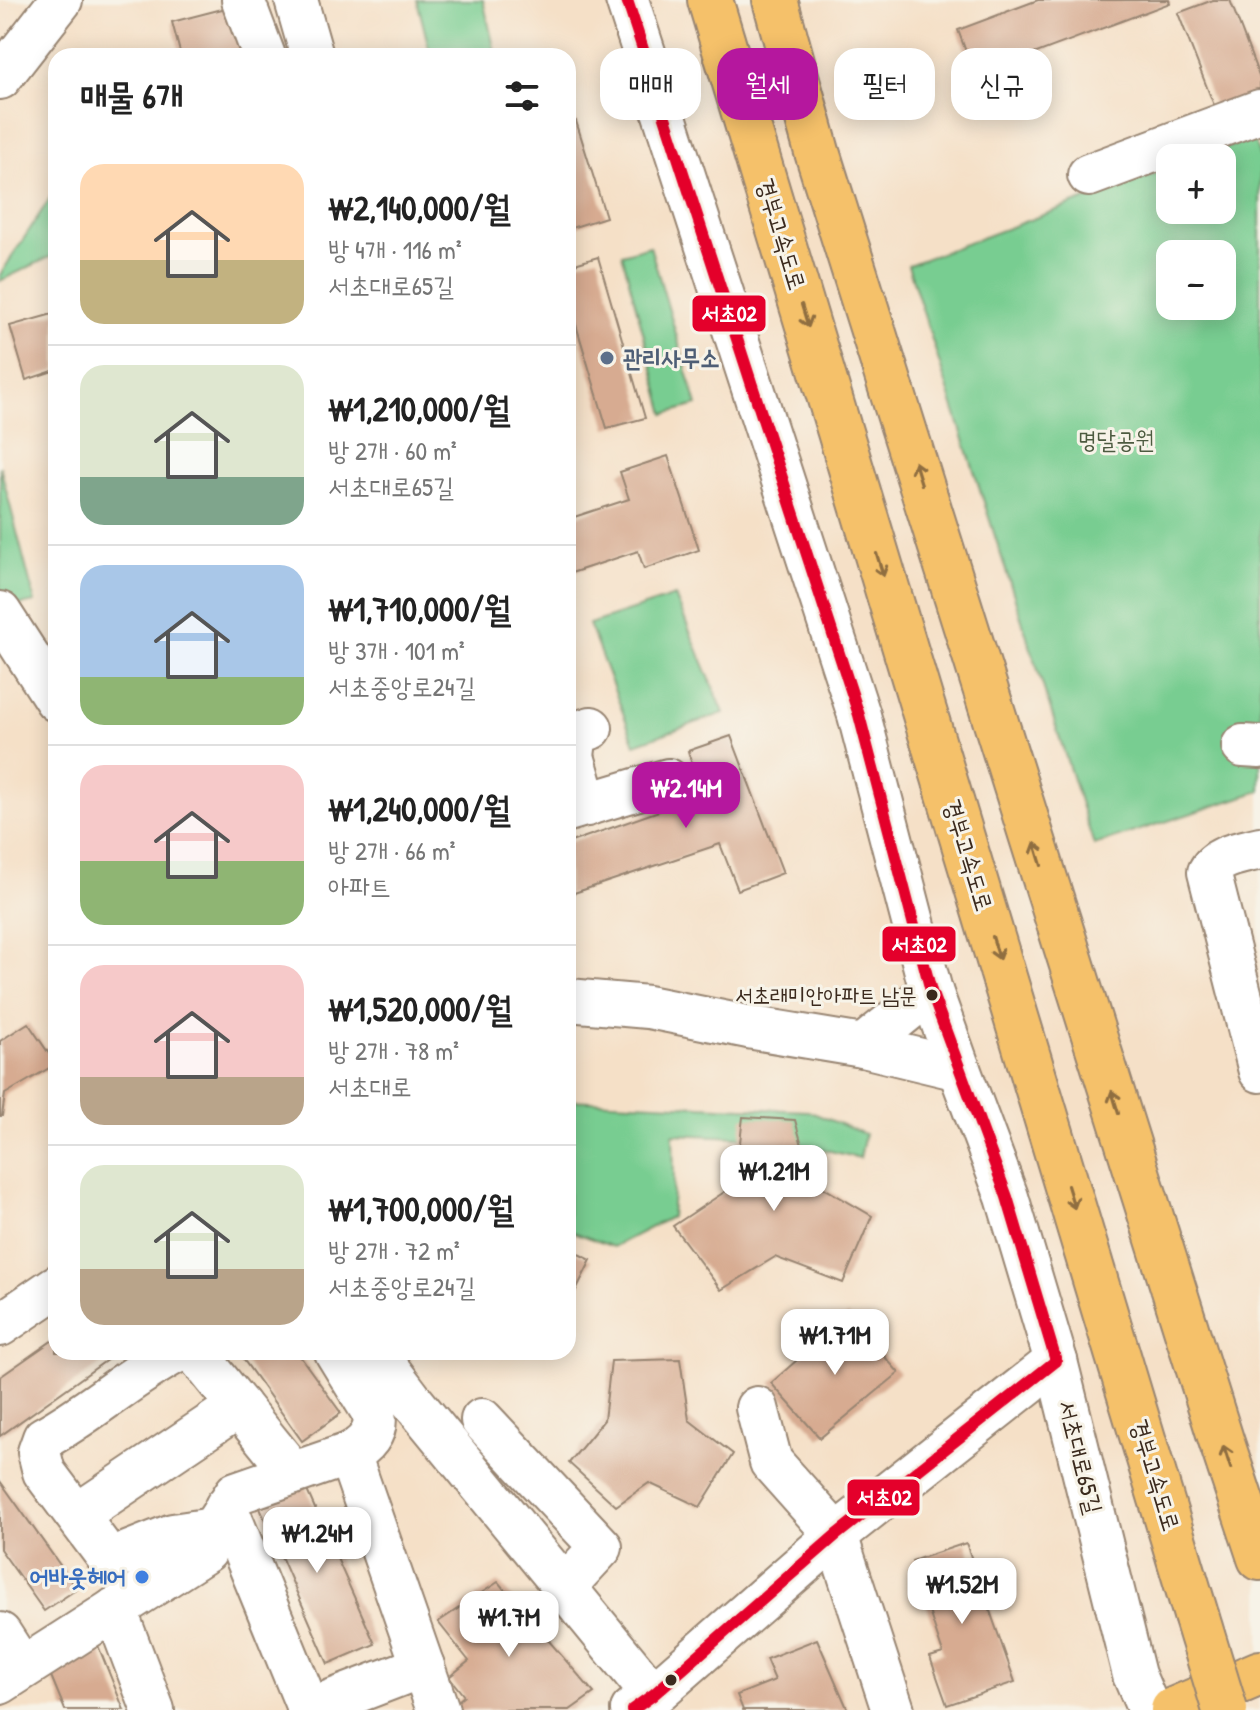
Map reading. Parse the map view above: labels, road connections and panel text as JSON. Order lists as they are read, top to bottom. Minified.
{"streets":{"main road":["경부고속도로"],"street":["서초대로65길"]},"parks":["명달공원"],"places":["관리사무소","서초래미안아파트 남문","어바웃헤어"],"lines":["transit line 서초02"],"page":{"chip":["매매","월세","필터","신규"],"heading":"매물 6개","map_buttons":["+","−"],"list":[{"name":"₩2,140,000/월","note":"방 4개 · 116 m² · 서초대로65길"},{"name":"₩1,210,000/월","note":"방 2개 · 60 m² · 서초대로65길"},{"name":"₩1,710,000/월","note":"방 3개 · 101 m² · 서초중앙로24길"},{"name":"₩1,240,000/월","note":"방 2개 · 66 m² · 아파트"},{"name":"₩1,520,000/월","note":"방 2개 · 78 m² · 서초대로"},{"name":"₩1,700,000/월","note":"방 2개 · 72 m² · 서초중앙로24길"}],"price":["₩2.14M","₩1.21M","₩1.71M","₩1.24M","₩1.52M","₩1.7M"]}}
